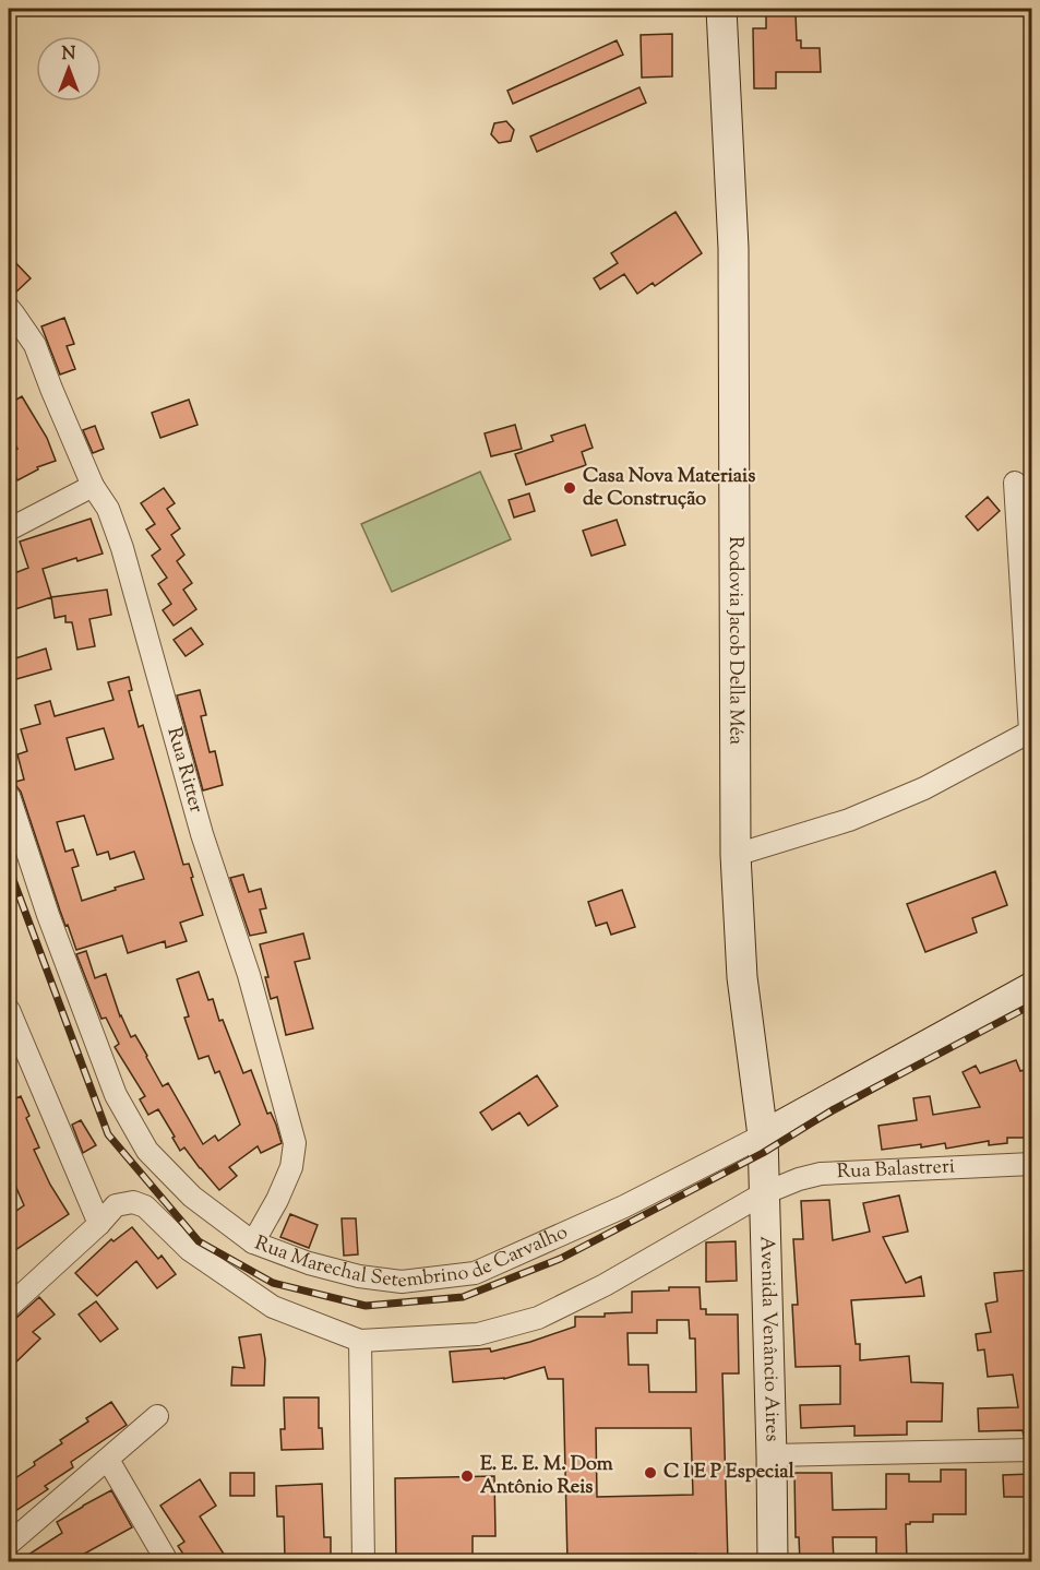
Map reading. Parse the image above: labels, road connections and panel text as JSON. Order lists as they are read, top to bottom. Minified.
{"streets":{"street":["Rodovia Jacob Della Méa","Rua Ritter","Rua Balastreri","Rua Marechal Setembrino de Carvalho","Avenida Venâncio Aires"]},"crossings":[["Rodovia Jacob Della Méa","Rua Balastreri"],["Rodovia Jacob Della Méa","Rua Marechal Setembrino de Carvalho"],["Rodovia Jacob Della Méa","Avenida Venâncio Aires"],["Rua Ritter","Rua Marechal Setembrino de Carvalho"],["Rua Balastreri","Avenida Venâncio Aires"]],"places":["Casa Nova Materiais de Construção","C I E P Especial","E. E. E. M. Dom Antônio Reis"],"north":"top"}
